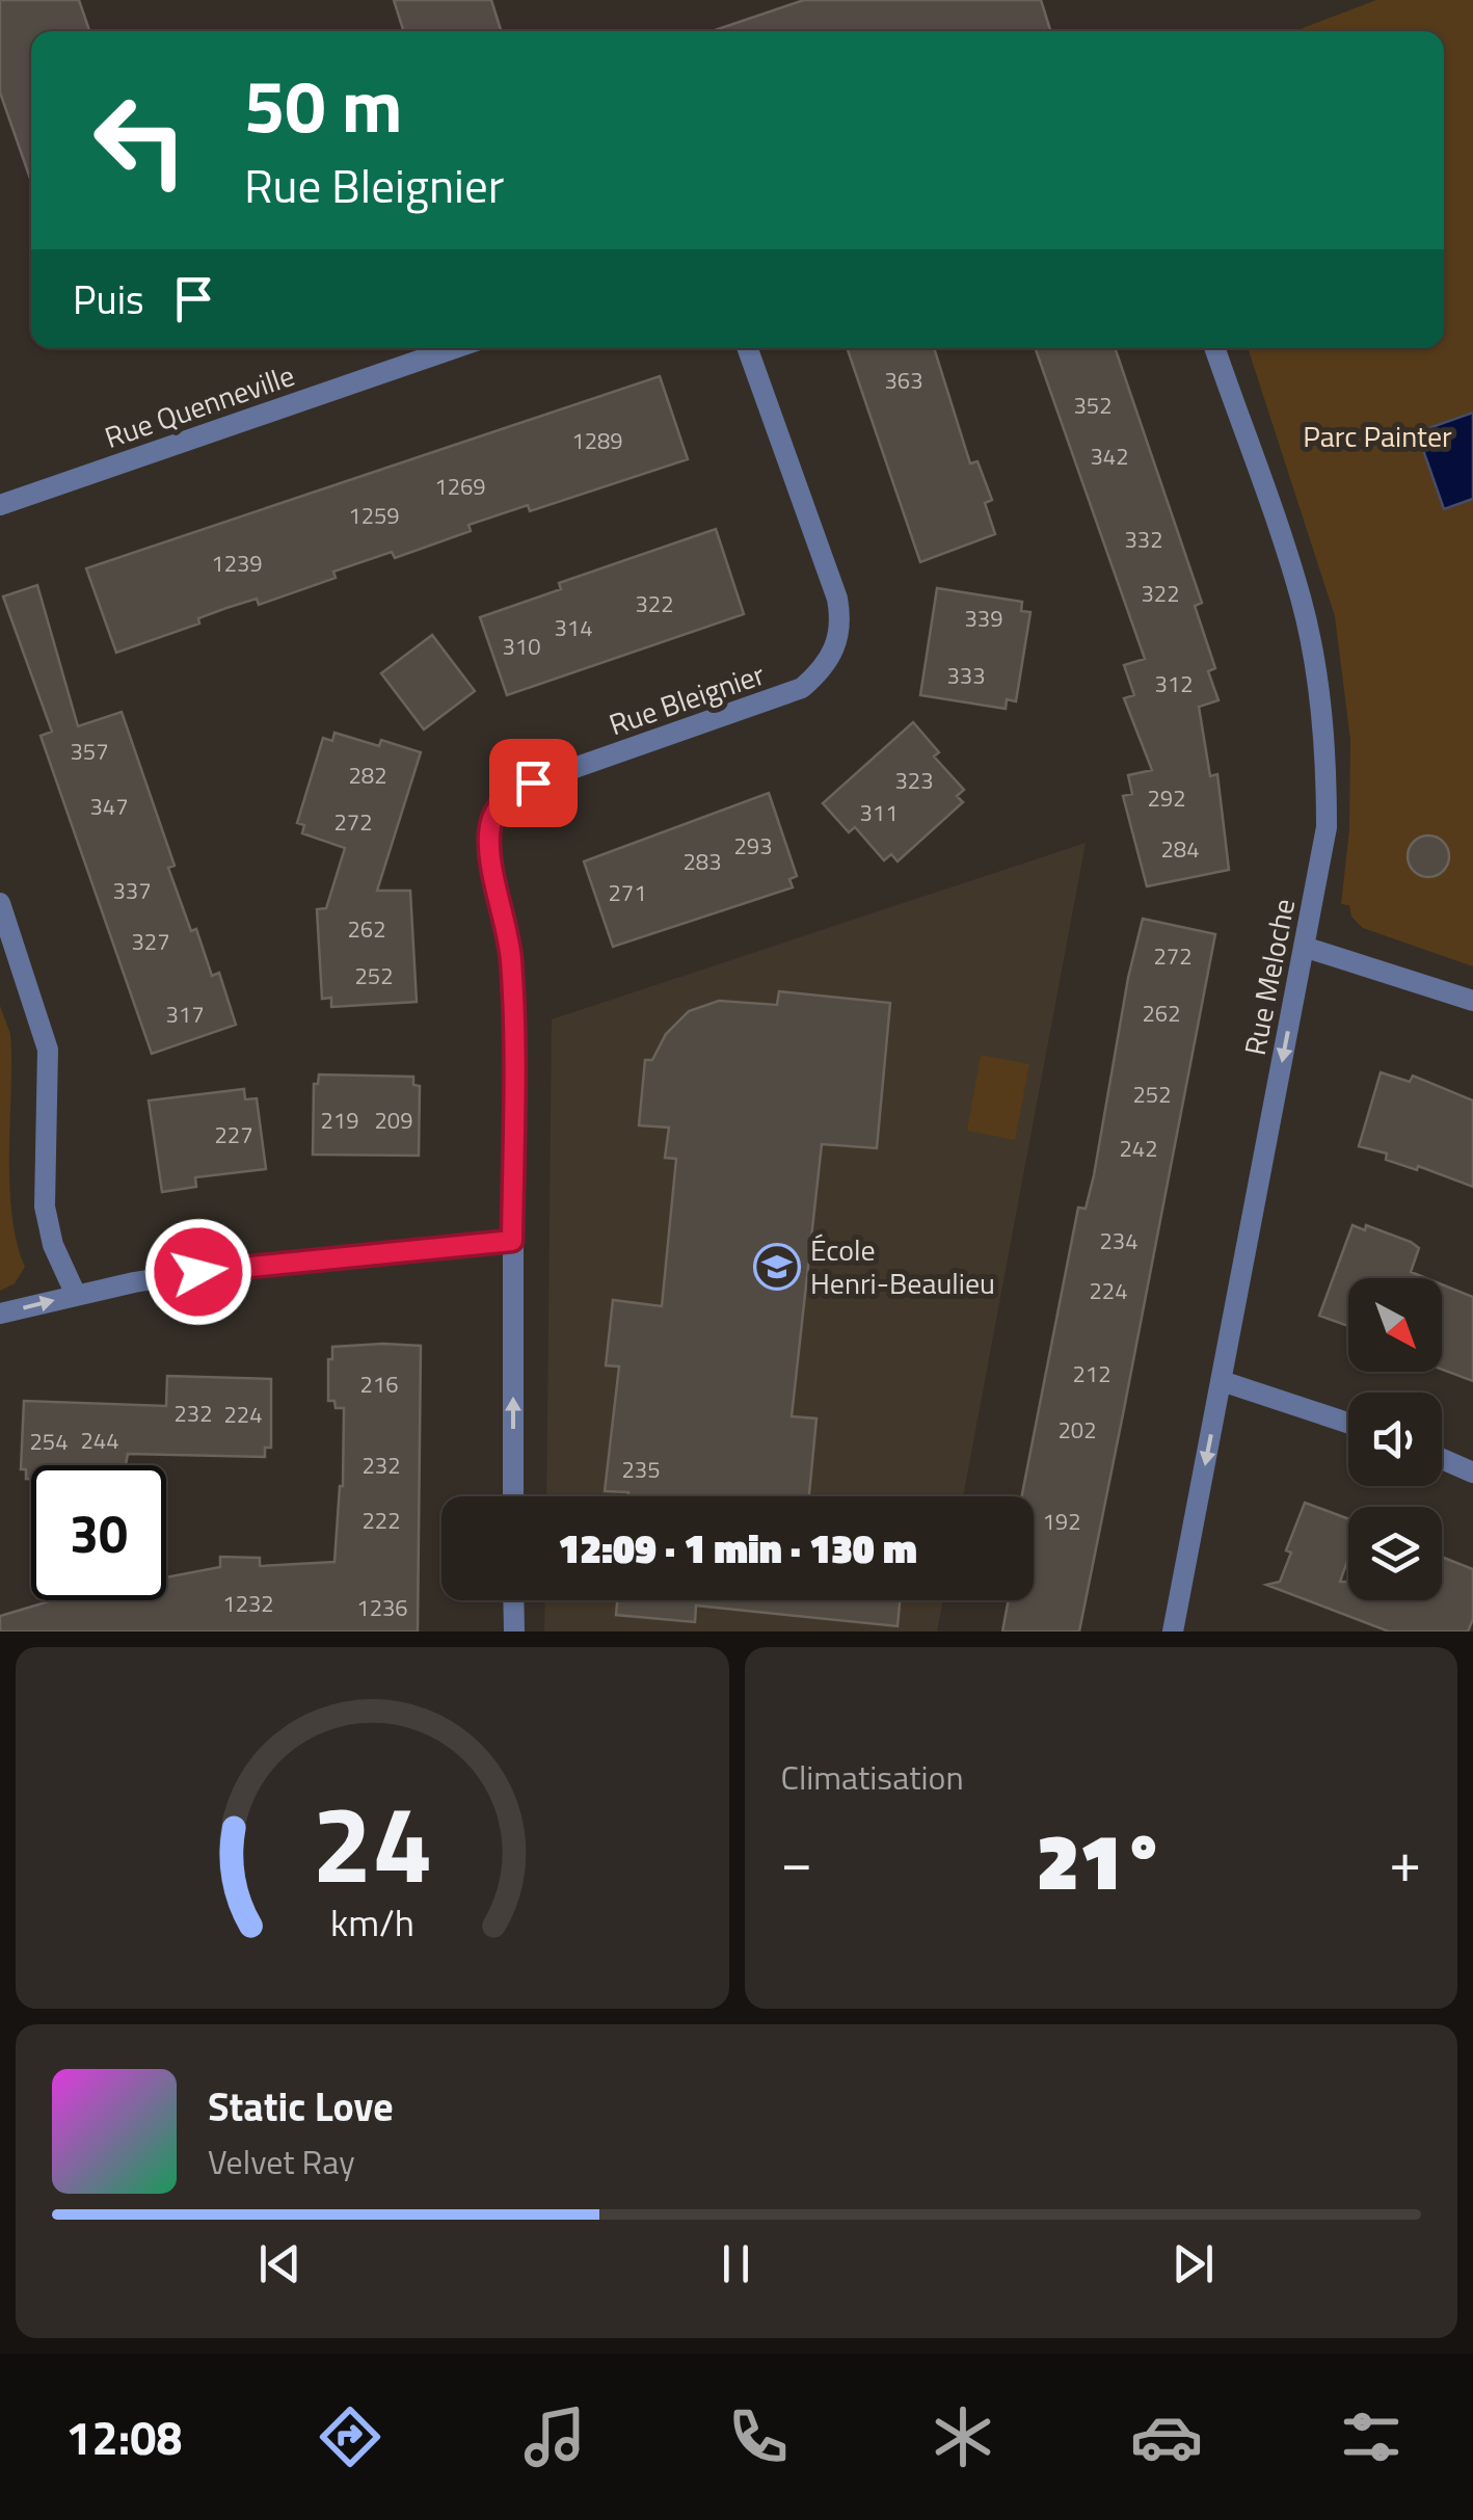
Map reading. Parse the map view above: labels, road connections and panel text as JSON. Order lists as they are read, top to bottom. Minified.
{"streets":{"street":["Rue Quenneville","Rue Bleignier","Rue Meloche"]},"one_way":["Rue Meloche"],"parks":["Parc Painter"],"places":{"school or university":["École Henri-Beaulieu"]},"house_numbers":["363","352","1289","342","1269","1259","332","1239","322","322","339","314","310","333","312","357","282","323","292","347","311","272","293","284","283","337","271","262","327","272","252","262","317","252","219","209","227","242","234","224","212","216","232","224","202","244","254","232","235","222","192","1232","1236"],"north":"bottom right","page":{"turn":["50 m","Rue Bleignier"],"then":"Puis","limit":"30","trip":"12:09 · 1 min · 130 m","tile":"Climatisation","heat":["−","21°","+"],"song":["Static Love","Velvet Ray"],"tabs":"12:08","gauge":["24","km/h"]}}
